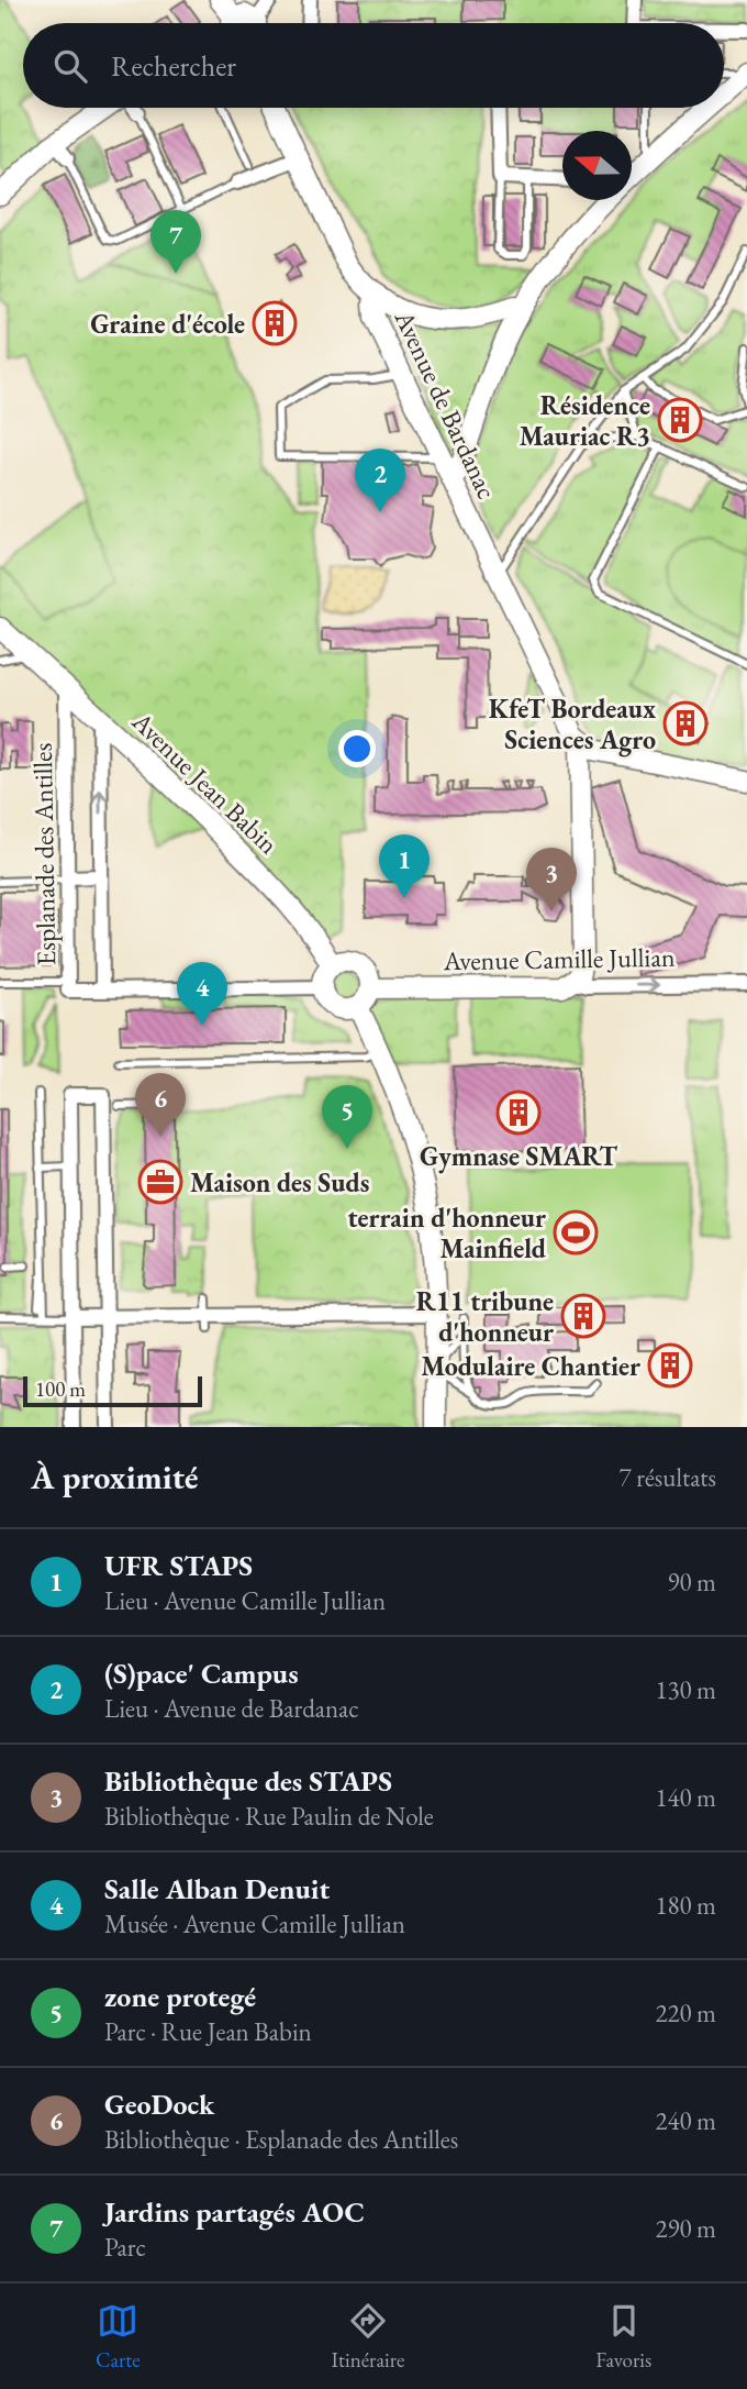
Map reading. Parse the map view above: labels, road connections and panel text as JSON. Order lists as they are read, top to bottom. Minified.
{"streets":{"street":["Avenue de Bardanac","Avenue Jean Babin","Esplanade des Antilles","Avenue Camille Jullian"]},"crossings":[["Avenue Jean Babin","Esplanade des Antilles"],["Avenue Jean Babin","Avenue Camille Jullian"]],"one_way":["Avenue Camille Jullian"],"places":{"building":["Graine d'école","Résidence Mauriac R3","KfeT Bordeaux Sciences Agro","Gymnase SMART","R11 tribune d'honneur","Modulaire Chantier"],"office":["Maison des Suds"],"sports":["terrain d'honneur Mainfield"]},"scale_bar":"100 m","north":"left","page":{"search":"Rechercher","pins":["7","2","1","3","4","6","5"],"scale":"100 m","heading":["À proximité","7 résultats"],"list":[{"mark":"1","name":"UFR STAPS","note":"Lieu · Avenue Camille Jullian","value":"90 m"},{"mark":"2","name":"(S)pace' Campus","note":"Lieu · Avenue de Bardanac","value":"130 m"},{"mark":"3","name":"Bibliothèque des STAPS","note":"Bibliothèque · Rue Paulin de Nole","value":"140 m"},{"mark":"4","name":"Salle Alban Denuit","note":"Musée · Avenue Camille Jullian","value":"180 m"},{"mark":"5","name":"zone protegé","note":"Parc · Rue Jean Babin","value":"220 m"},{"mark":"6","name":"GeoDock","note":"Bibliothèque · Esplanade des Antilles","value":"240 m"},{"mark":"7","name":"Jardins partagés AOC","note":"Parc","value":"290 m"}],"nav":["Carte","Itinéraire","Favoris"]}}
